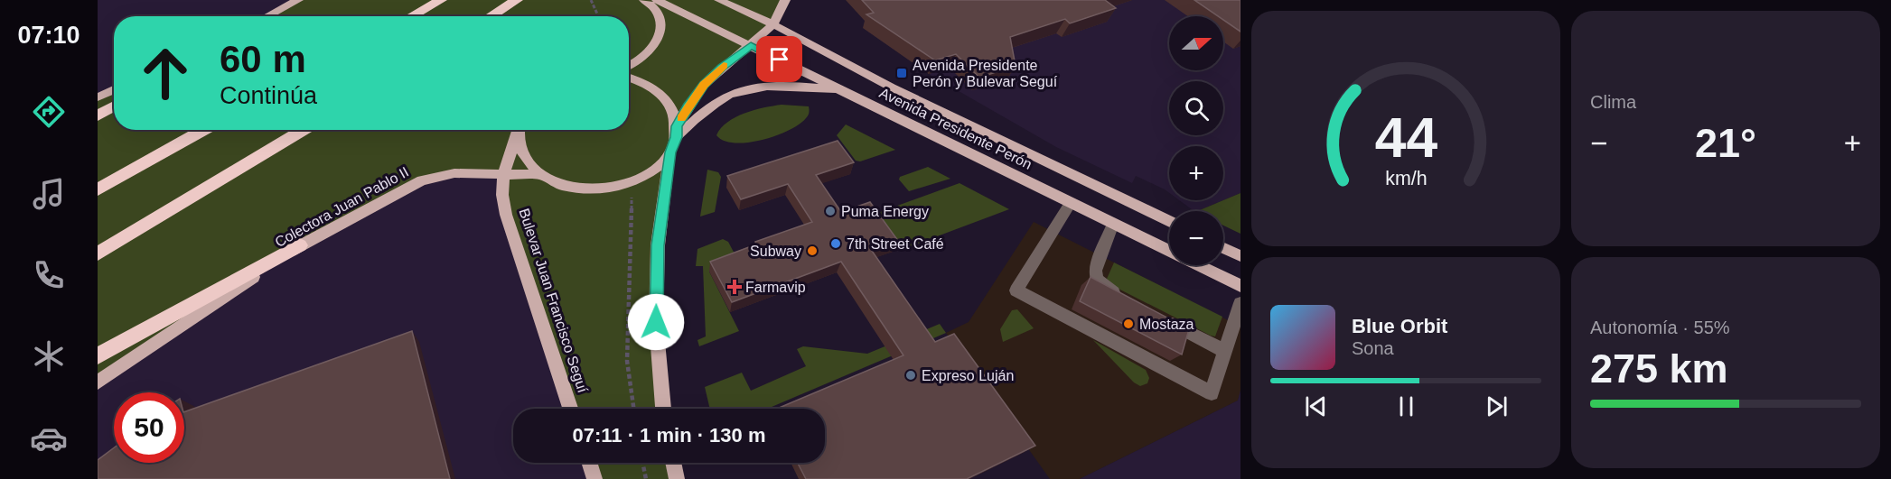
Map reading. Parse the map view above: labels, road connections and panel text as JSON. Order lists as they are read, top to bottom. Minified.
{"streets":{"main road":["Avenida Presidente Perón","Colectora Juan Pablo II","Bulevar Juan Francisco Seguí"]},"crossings":[["Colectora Juan Pablo II","Bulevar Juan Francisco Seguí"]],"places":{"transit":["Avenida Presidente Perón y Bulevar Seguí"],"other":["Puma Energy","7th Street Café","Subway","Mostaza","Expreso Luján"],"health":["Farmavip"]},"north":"right","page":{"tabs":"07:10","tile":["Clima",["Autonomía · 55%","275 km"]],"map_buttons":["+","−"],"turn":["60 m","Continúa"],"heat":["−","21°","+"],"song":["Blue Orbit","Sona"],"limit":"50","trip":"07:11 · 1 min · 130 m","gauge":["44","km/h"]}}
